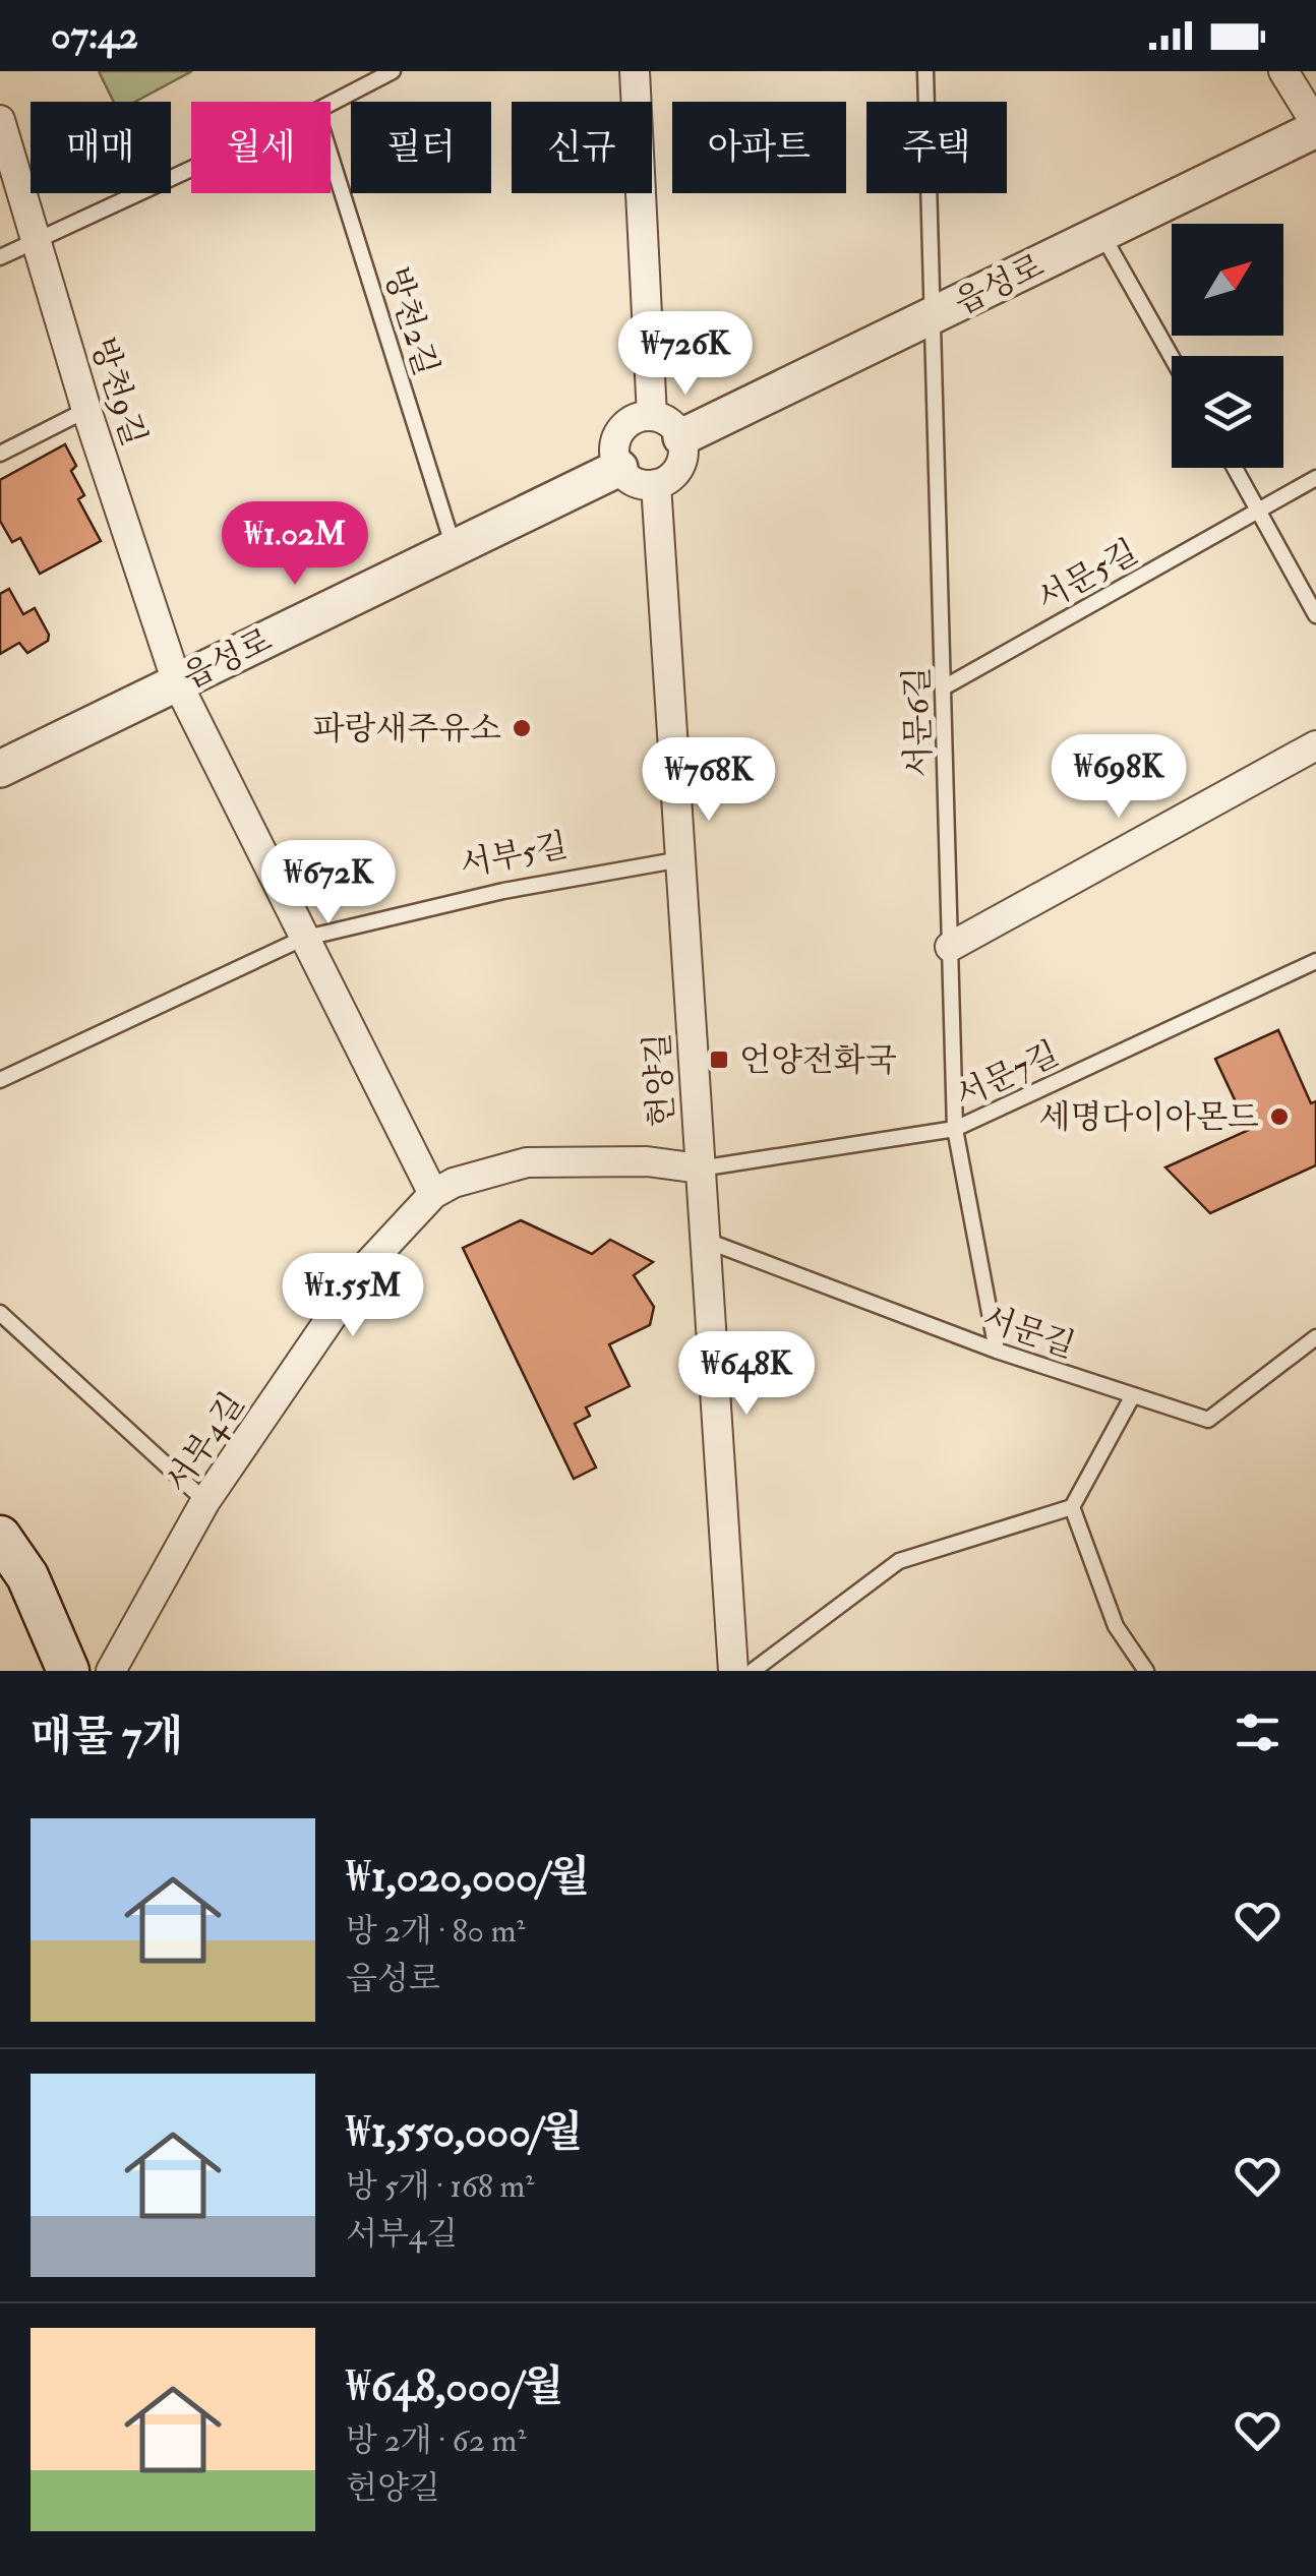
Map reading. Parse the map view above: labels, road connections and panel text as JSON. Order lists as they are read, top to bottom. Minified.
{"streets":{"street":["읍성로","방천9길","헌양길","서부4길"],"lane":["방천2길","서문5길","서문6길","서부5길","서문7길","서문길"]},"crossings":[["읍성로","방천2길"],["읍성로","방천9길"],["읍성로","서문6길"],["읍성로","헌양길"],["서문5길","서문6길"],["서문6길","서문7길"],["서문6길","서문길"],["서부5길","헌양길"],["서문7길","헌양길"],["서문7길","서부4길"],["헌양길","서문길"],["헌양길","서부4길"]],"places":{"other":["파랑새주유소","세명다이아몬드"],"transit":["언양전화국"]},"north":"top right","page":{"status":"07:42","chip":["매매","월세","필터","신규","아파트","주택"],"price":["₩726K","₩1.02M","₩698K","₩768K","₩672K","₩1.55M","₩648K"],"heading":"매물 7개","list":[{"name":"₩1,020,000/월","note":"방 2개 · 80 m² · 읍성로"},{"name":"₩1,550,000/월","note":"방 5개 · 168 m² · 서부4길"},{"name":"₩648,000/월","note":"방 2개 · 62 m² · 헌양길"}]}}
